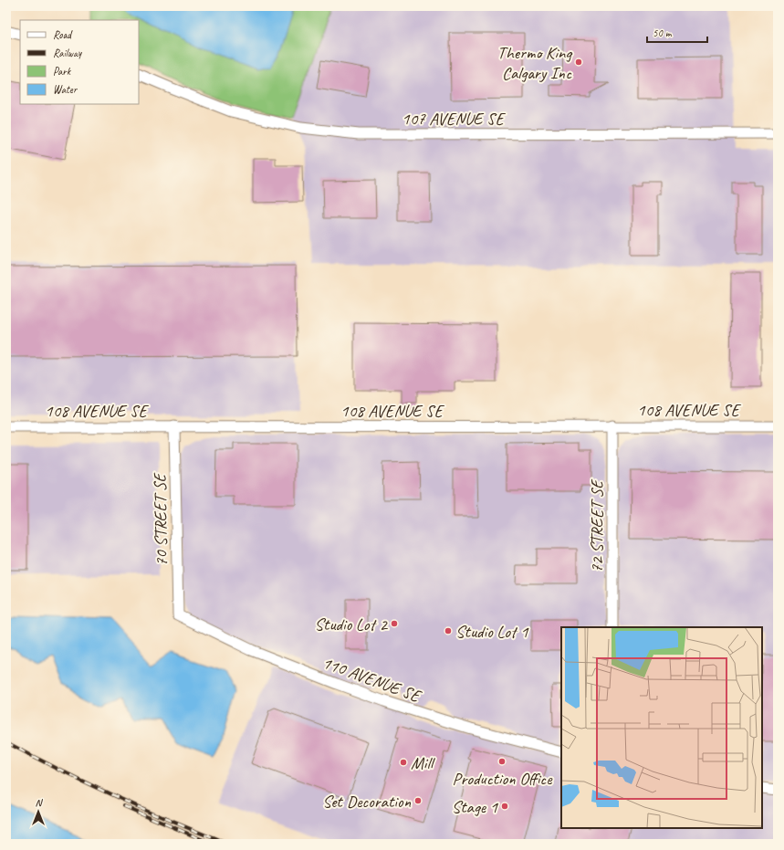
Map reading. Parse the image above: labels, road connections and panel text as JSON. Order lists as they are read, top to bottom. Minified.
{"streets":{"street":["107 AVENUE SE","108 AVENUE SE","70 STREET SE","72 STREET SE","110 AVENUE SE"]},"crossings":[["108 AVENUE SE","70 STREET SE"],["108 AVENUE SE","72 STREET SE"],["70 STREET SE","110 AVENUE SE"]],"places":["Thermo King Calgary Inc","Studio Lot 2","Studio Lot 1","Production Office","Mill","Set Decoration","Stage 1"],"legend":["Road","Railway","Park","Water"],"scale_bar":"50 m","north":"top"}
